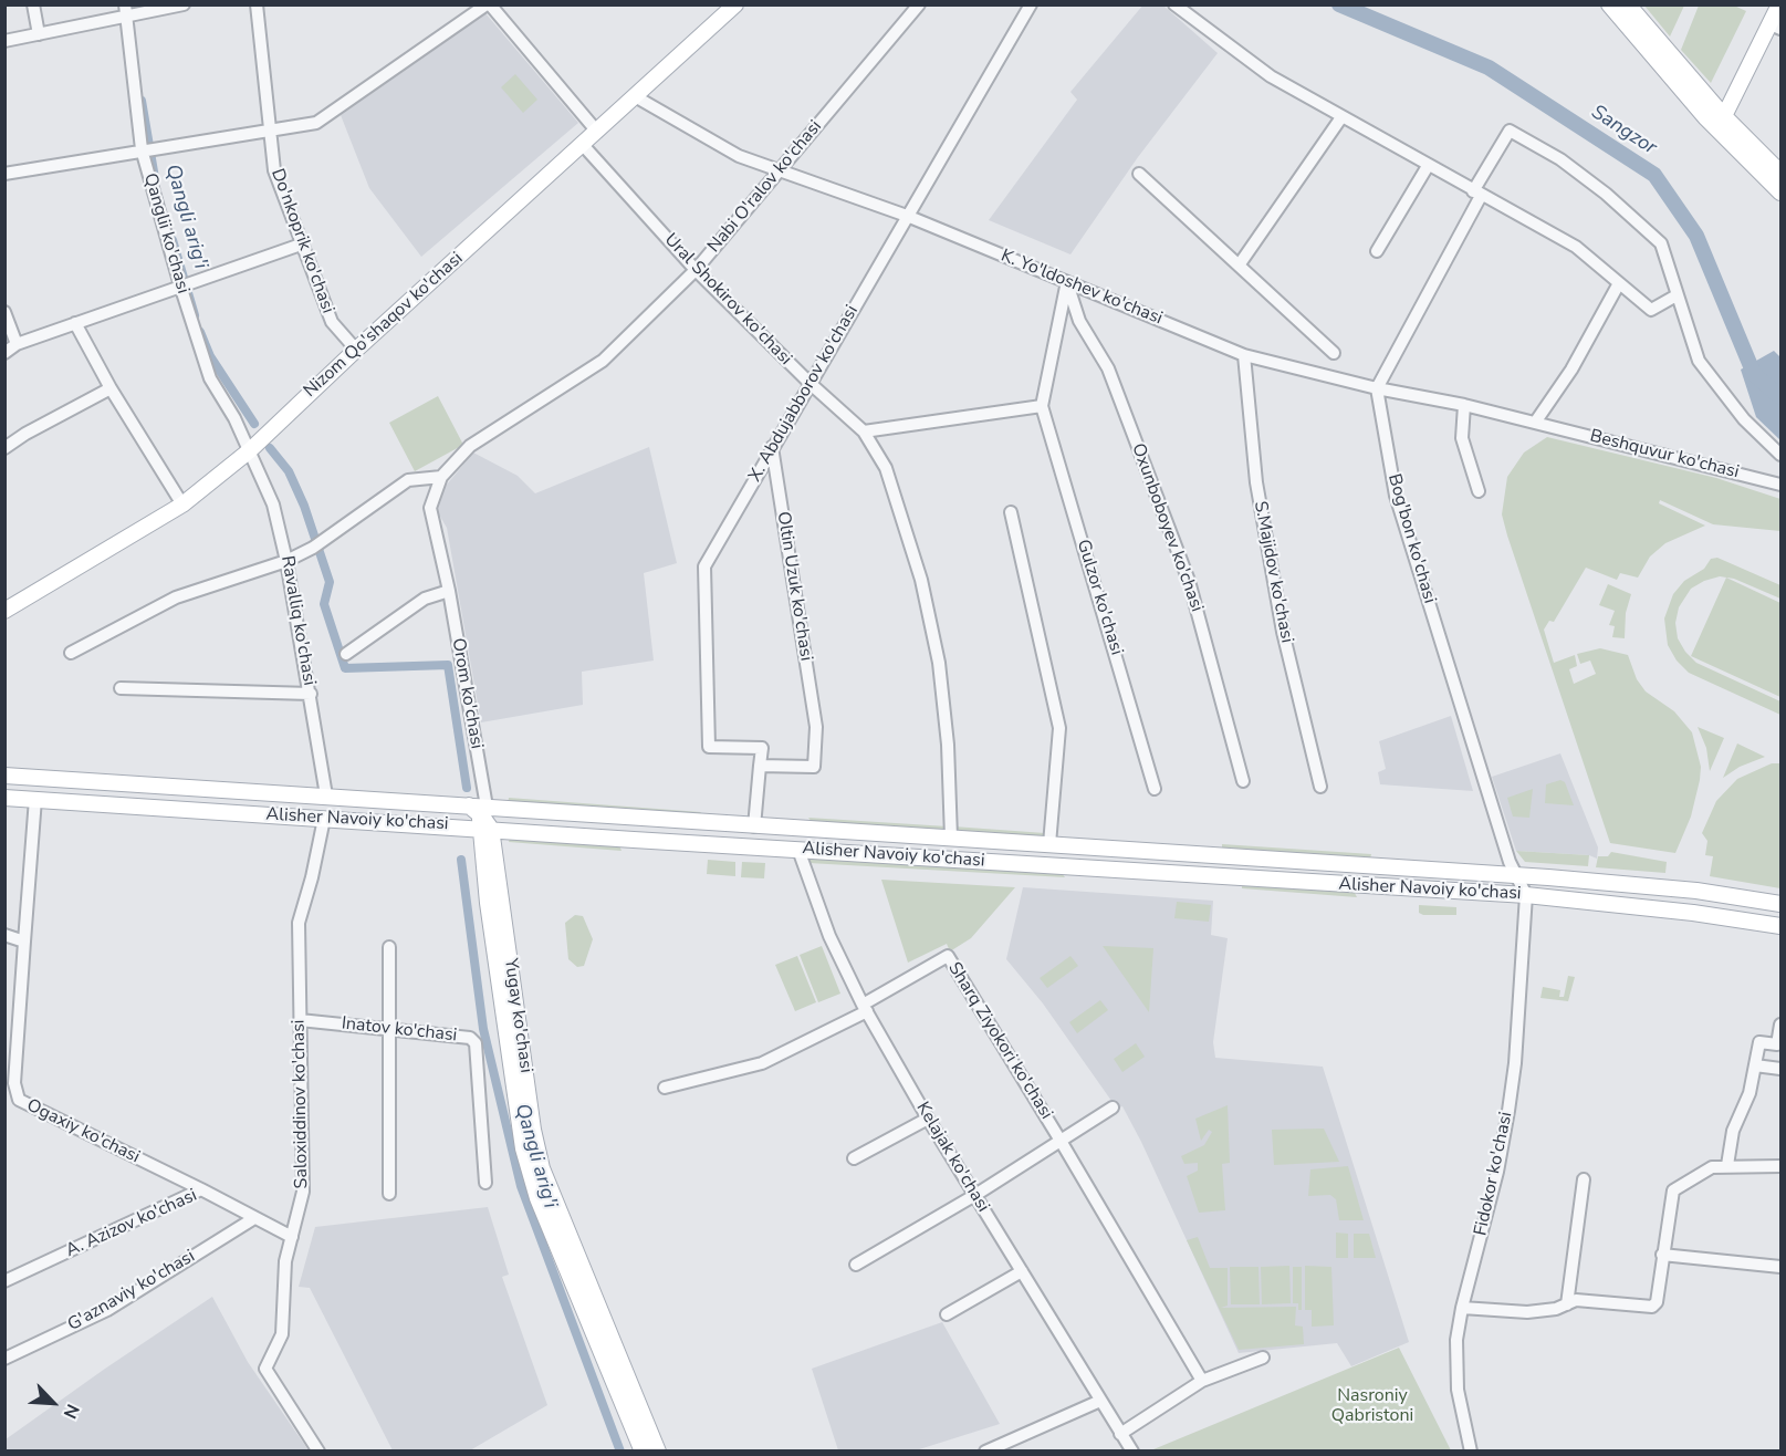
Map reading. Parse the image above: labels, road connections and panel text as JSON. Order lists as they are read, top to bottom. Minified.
{"streets":{"main road":["Nizom Qo'shaqov ko'chasi","Alisher Navoiy ko'chasi","Yugay ko'chasi"],"street":["Nabi O'ralov ko'chasi","Qanglii ko'chasi","Do'nkoprik ko'chasi","K. Yo'ldoshev ko'chasi","Ural Shokirov ko'chasi","X. Abdujabborov ko'chasi","Beshquvur ko'chasi","Oxunboboyev ko'chasi","Bog'bon ko'chasi","S.Majidov ko'chasi","Oltin Uzuk ko'chasi","Gulzor ko'chasi","Ravalliq ko'chasi","Orom ko'chasi","Inatov ko'chasi","Sharq Ziyokori ko'chasi","Saloxiddinov ko'chasi","Ogaxiy ko'chasi","Kelajak ko'chasi","Fidokor ko'chasi","A. Azizov ko'chasi","G'aznaviy ko'chasi"]},"crossings":[["Nabi O'ralov ko'chasi","K. Yo'ldoshev ko'chasi"],["Nabi O'ralov ko'chasi","Ural Shokirov ko'chasi"],["Nabi O'ralov ko'chasi","Orom ko'chasi"],["Qanglii ko'chasi","Nizom Qo'shaqov ko'chasi"],["Qanglii ko'chasi","Ravalliq ko'chasi"],["Do'nkoprik ko'chasi","Nizom Qo'shaqov ko'chasi"],["K. Yo'ldoshev ko'chasi","Nizom Qo'shaqov ko'chasi"],["K. Yo'ldoshev ko'chasi","X. Abdujabborov ko'chasi"],["K. Yo'ldoshev ko'chasi","Beshquvur ko'chasi"],["K. Yo'ldoshev ko'chasi","Oxunboboyev ko'chasi"],["K. Yo'ldoshev ko'chasi","Bog'bon ko'chasi"],["K. Yo'ldoshev ko'chasi","S.Majidov ko'chasi"],["K. Yo'ldoshev ko'chasi","Gulzor ko'chasi"],["Ural Shokirov ko'chasi","Nizom Qo'shaqov ko'chasi"],["Ural Shokirov ko'chasi","X. Abdujabborov ko'chasi"],["Ural Shokirov ko'chasi","Alisher Navoiy ko'chasi"],["Nizom Qo'shaqov ko'chasi","Ravalliq ko'chasi"],["X. Abdujabborov ko'chasi","Oltin Uzuk ko'chasi"],["Oxunboboyev ko'chasi","Gulzor ko'chasi"],["Bog'bon ko'chasi","Alisher Navoiy ko'chasi"],["Bog'bon ko'chasi","Fidokor ko'chasi"],["Ravalliq ko'chasi","Alisher Navoiy ko'chasi"],["Orom ko'chasi","Alisher Navoiy ko'chasi"],["Orom ko'chasi","Yugay ko'chasi"],["Alisher Navoiy ko'chasi","Yugay ko'chasi"],["Alisher Navoiy ko'chasi","Saloxiddinov ko'chasi"],["Alisher Navoiy ko'chasi","Ogaxiy ko'chasi"],["Alisher Navoiy ko'chasi","Kelajak ko'chasi"],["Alisher Navoiy ko'chasi","Fidokor ko'chasi"],["Inatov ko'chasi","Saloxiddinov ko'chasi"],["Sharq Ziyokori ko'chasi","Kelajak ko'chasi"],["Saloxiddinov ko'chasi","A. Azizov ko'chasi"],["Ogaxiy ko'chasi","A. Azizov ko'chasi"],["A. Azizov ko'chasi","G'aznaviy ko'chasi"]],"water":["Sangzor","Qangli arig'i"],"parks":["Nasroniy Qabristoni"],"north":"bottom right"}
